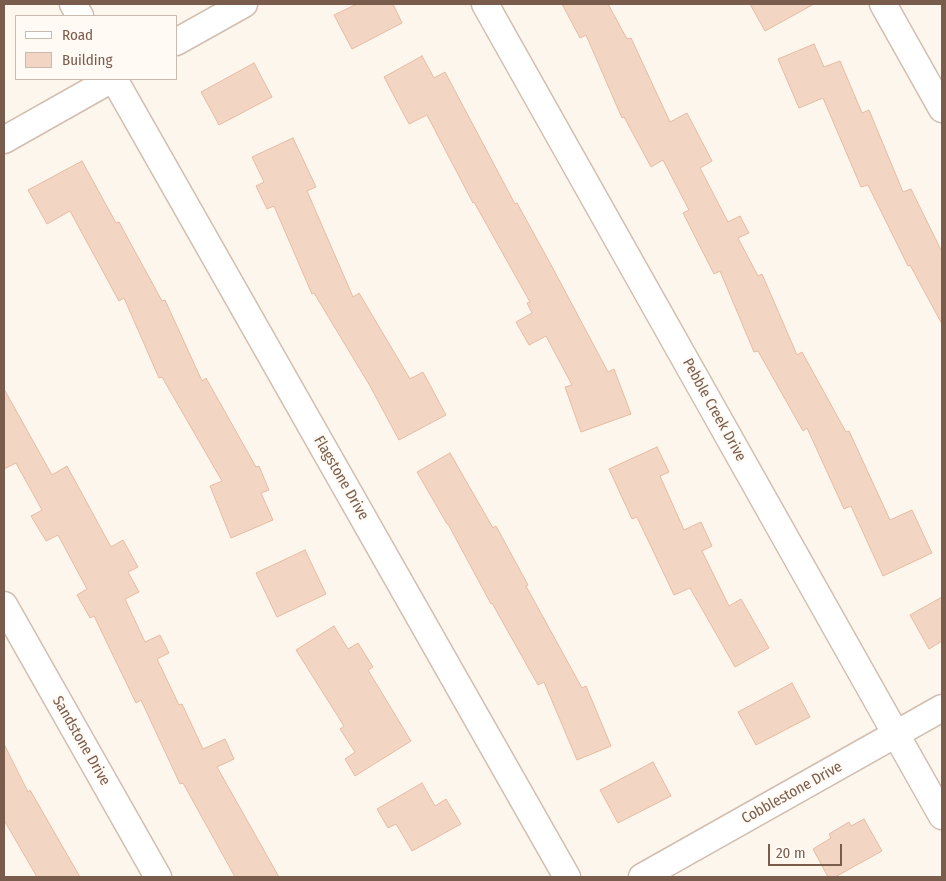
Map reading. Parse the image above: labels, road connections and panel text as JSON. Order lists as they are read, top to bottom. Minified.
{"streets":{"street":["Pebble Creek Drive","Flagstone Drive","Sandstone Drive","Cobblestone Drive"]},"crossings":[["Pebble Creek Drive","Cobblestone Drive"]],"legend":["Road","Building"],"scale_bar":"20 m"}
